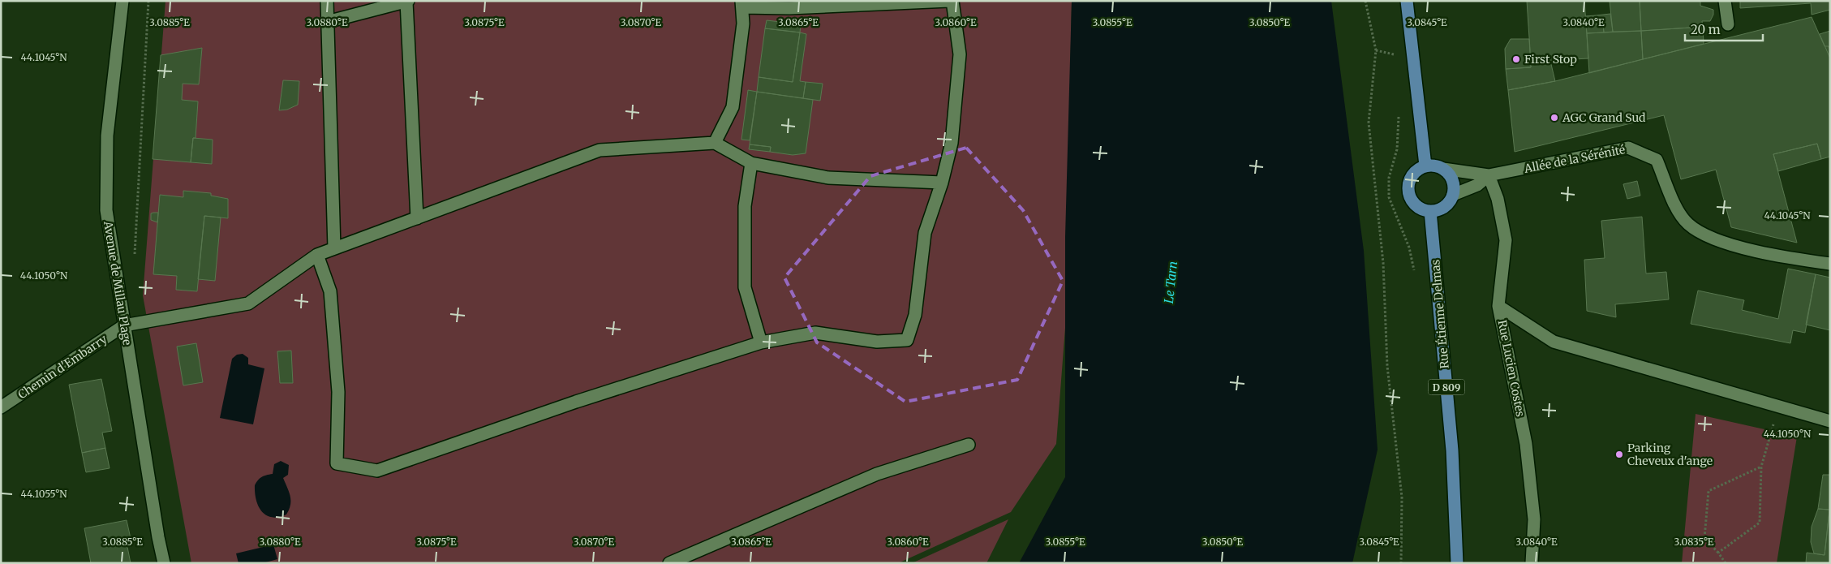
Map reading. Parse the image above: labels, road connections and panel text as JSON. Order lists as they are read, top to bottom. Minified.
{"streets":{"main road":["Rue Étienne Delmas","D 809"],"street":["Allée de la Sérénité","Avenue de Millau Plage","Chemin d'Embarry","Rue Lucien Costes"]},"crossings":[["Allée de la Sérénité","Rue Étienne Delmas"],["Allée de la Sérénité","Rue Lucien Costes"],["Avenue de Millau Plage","Chemin d'Embarry"]],"water":["Le Tarn"],"places":["First Stop","AGC Grand Sud","Parking Cheveux d'ange"],"scale_bar":"20 m","coordinates":["3.0885°E","3.0880°E","3.0875°E","3.0870°E","3.0865°E","3.0860°E","3.0855°E","3.0850°E","3.0845°E","3.0840°E","44.1045°N","44.1050°N","44.1055°N","3.0835°E"]}
